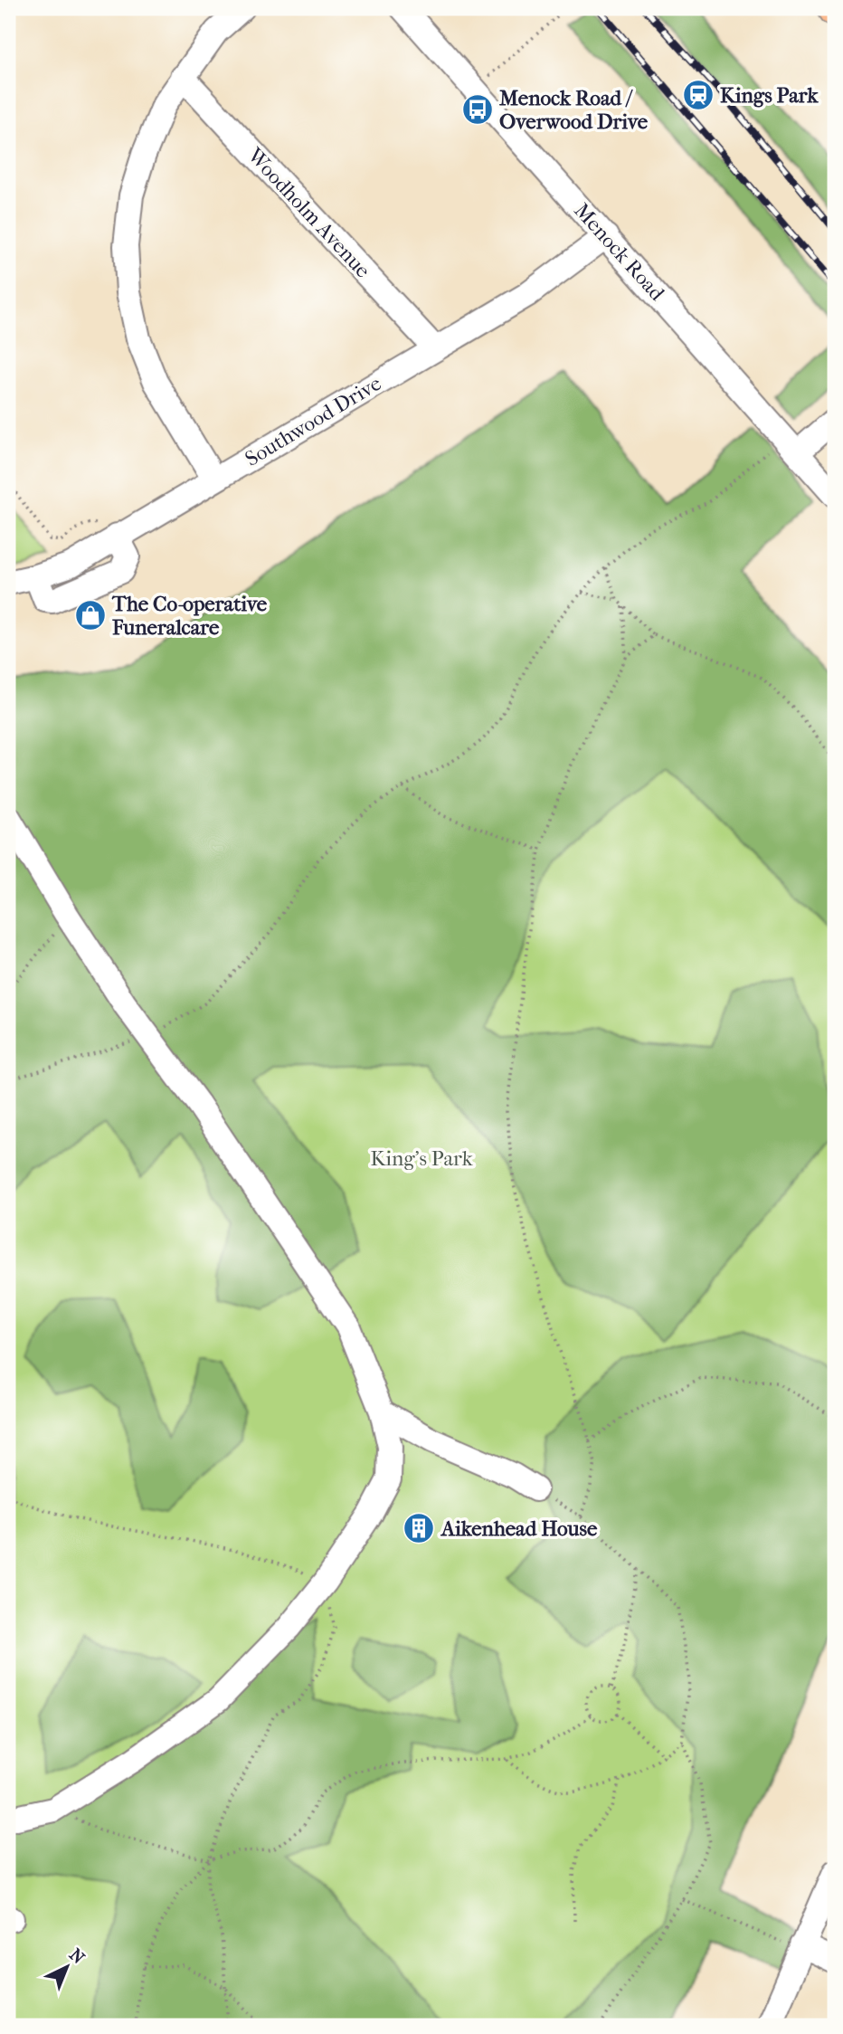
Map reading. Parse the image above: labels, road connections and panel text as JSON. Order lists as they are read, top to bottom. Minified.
{"streets":{"street":["Woodholm Avenue","Menock Road","Southwood Drive"]},"crossings":[["Woodholm Avenue","Southwood Drive"],["Menock Road","Southwood Drive"]],"parks":["King's Park"],"places":{"station":["Kings Park"],"bus stop":["Menock Road / Overwood Drive"],"shop":["The Co-operative Funeralcare"],"building":["Aikenhead House"]},"north":"top right"}
